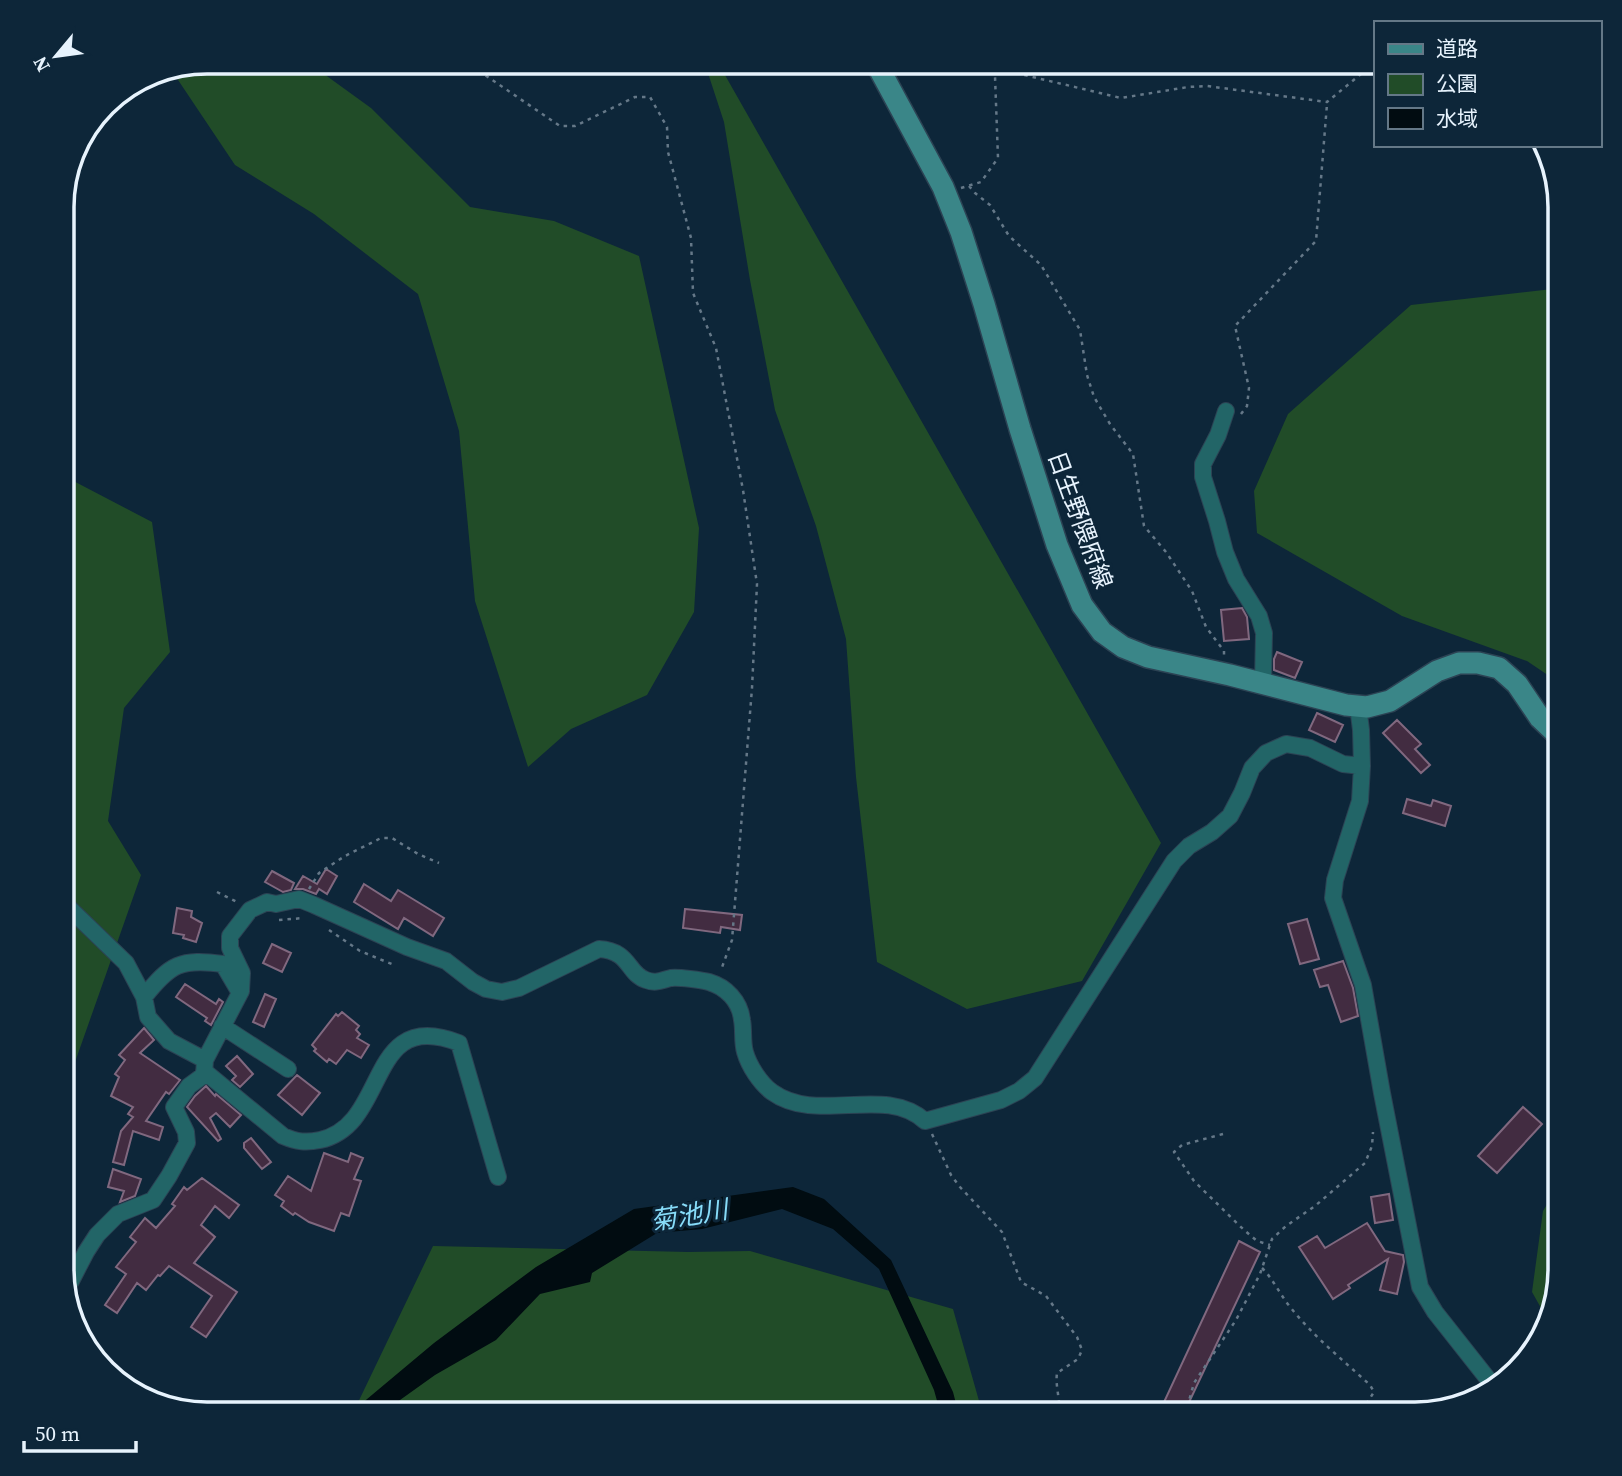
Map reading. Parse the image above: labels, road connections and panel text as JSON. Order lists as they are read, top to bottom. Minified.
{"streets":{"main road":["日生野隈府線"]},"water":["菊池川"],"legend":["道路","公園","水域"],"scale_bar":"50 m","north":"bottom left"}
